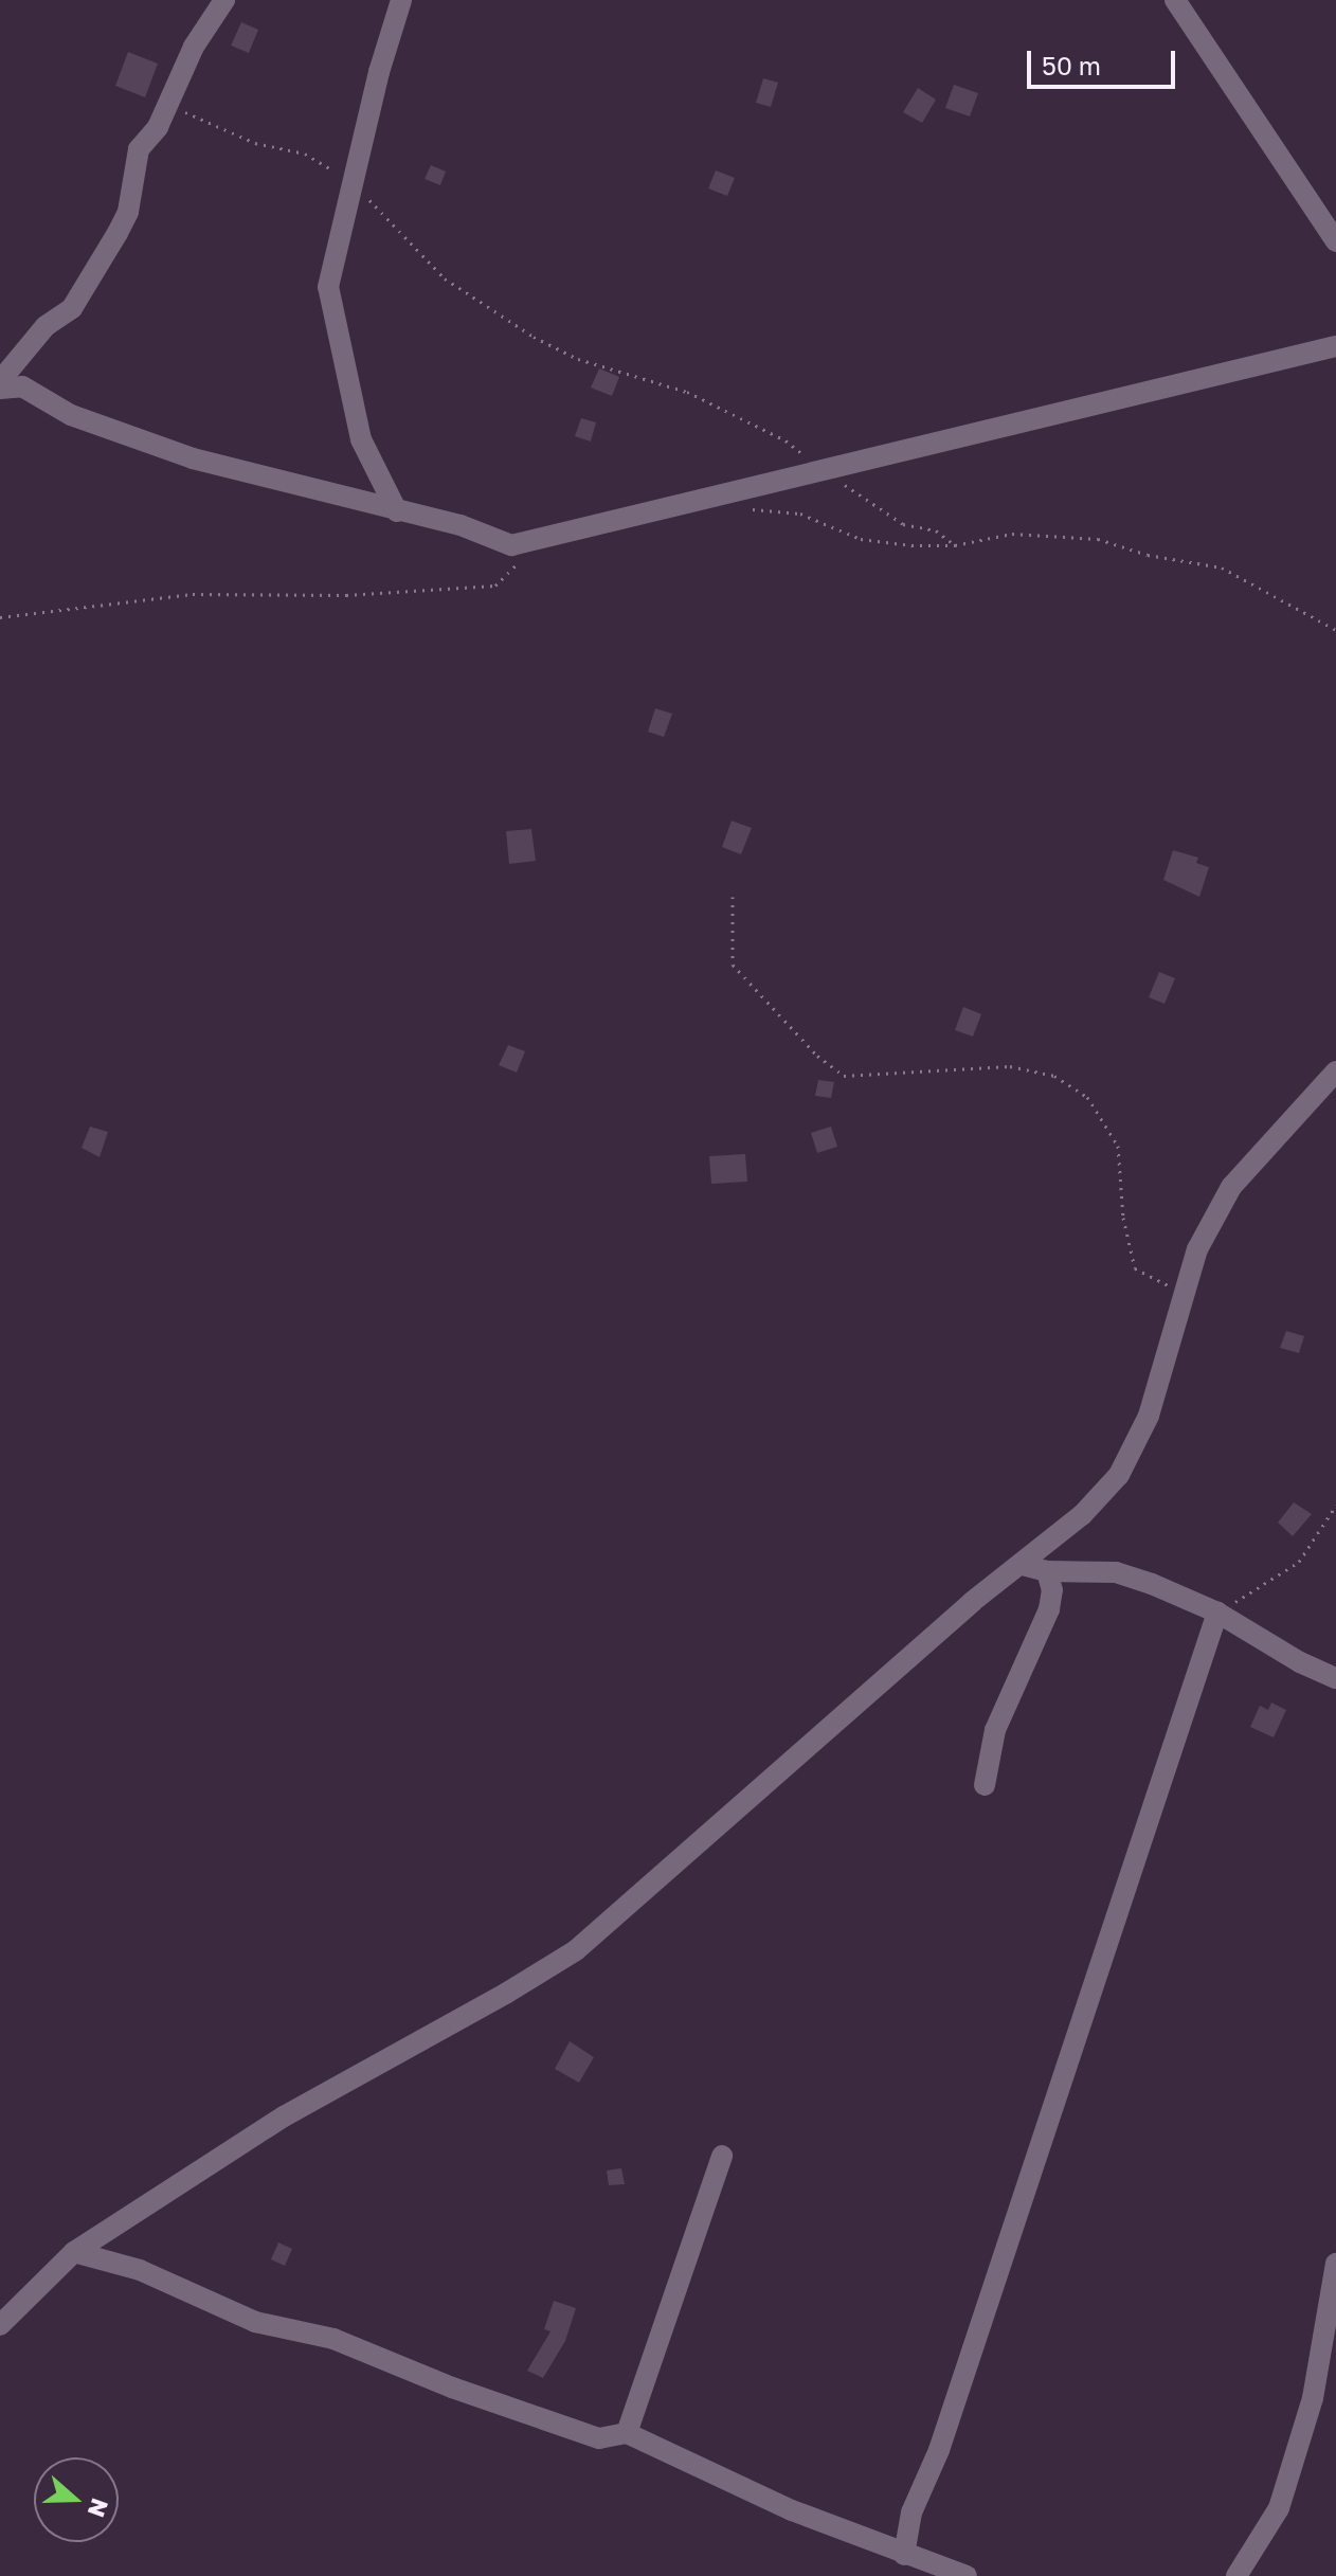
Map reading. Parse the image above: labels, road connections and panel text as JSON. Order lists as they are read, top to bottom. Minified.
{"scale_bar":"50 m","north":"right"}
